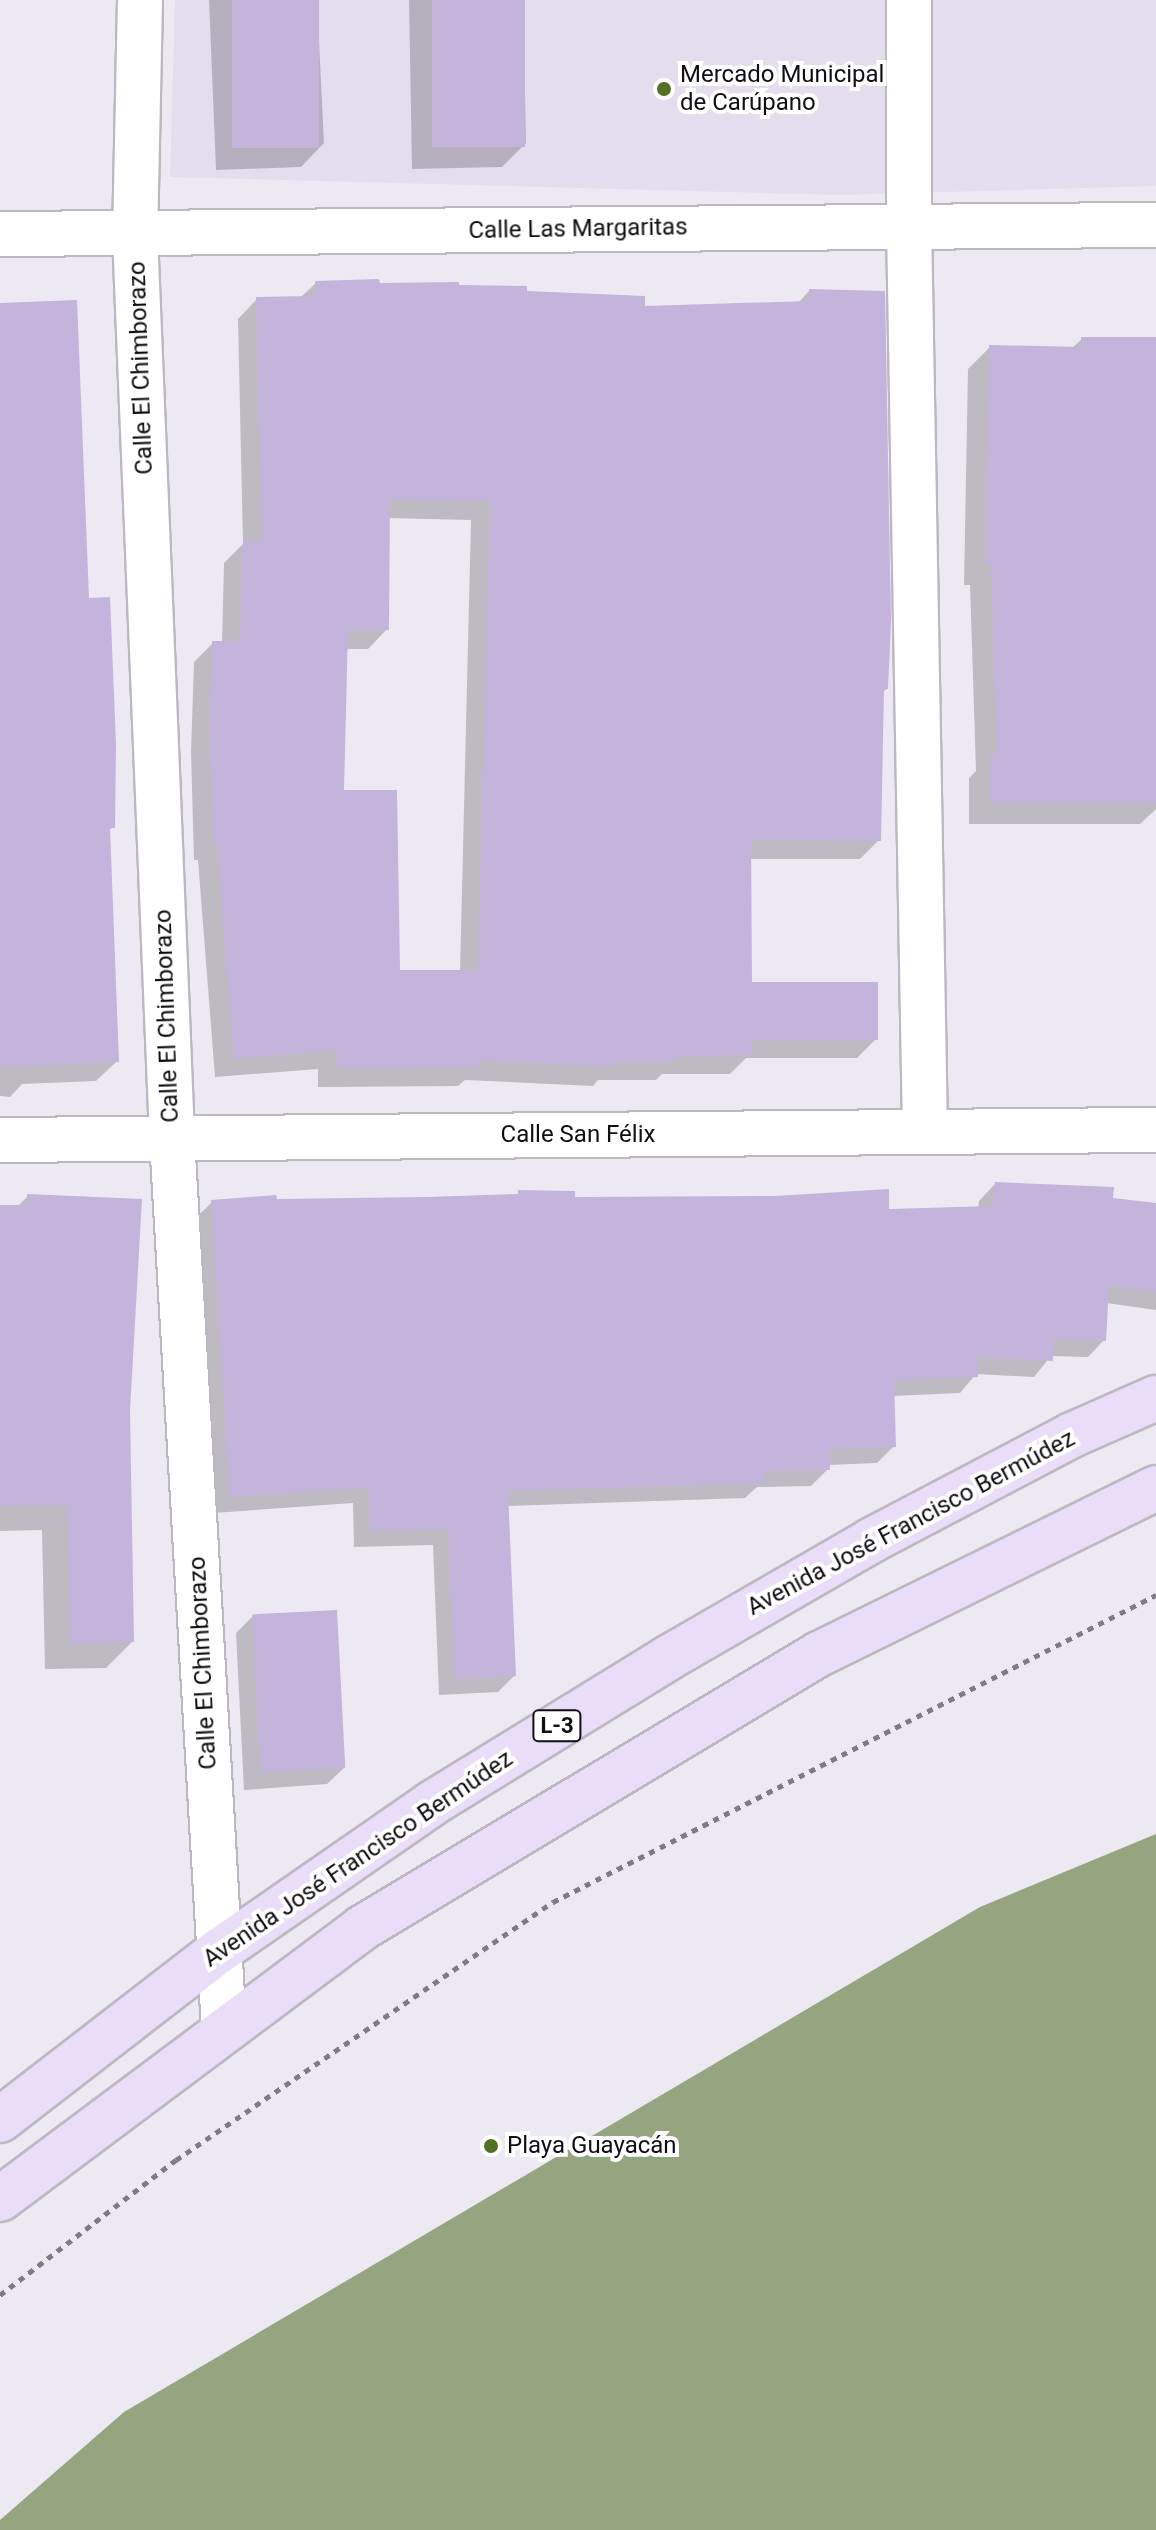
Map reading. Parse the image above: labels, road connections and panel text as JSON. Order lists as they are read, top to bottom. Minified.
{"streets":{"main road":["Avenida José Francisco Bermúdez","L-3"],"street":["Calle Las Margaritas","Calle El Chimborazo","Calle San Félix"]},"crossings":[["Calle Las Margaritas","Calle El Chimborazo"],["Calle El Chimborazo","Calle San Félix"],["Calle El Chimborazo","Avenida José Francisco Bermúdez"]],"places":["Mercado Municipal de Carúpano","Playa Guayacán"]}
